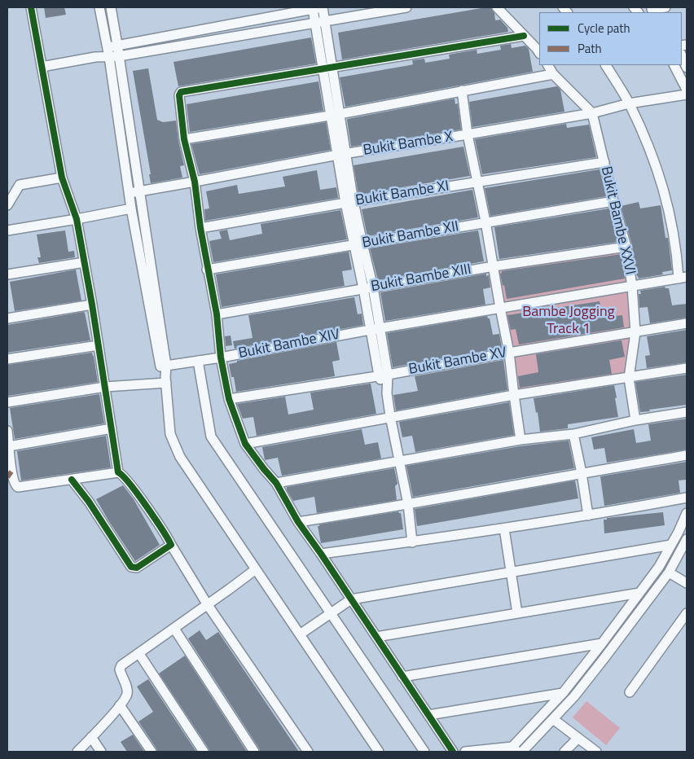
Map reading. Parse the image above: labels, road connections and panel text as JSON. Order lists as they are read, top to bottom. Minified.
{"streets":{"street":["Bukit Bambe X","Bukit Bambe XI","Bukit Bambe XXVI","Bukit Bambe XII","Bukit Bambe XIII","Bukit Bambe XIV","Bukit Bambe XV"]},"crossings":[["Bukit Bambe X","Bukit Bambe XXVI"],["Bukit Bambe XI","Bukit Bambe XXVI"],["Bukit Bambe XXVI","Bukit Bambe XII"],["Bukit Bambe XXVI","Bukit Bambe XIII"],["Bukit Bambe XXVI","Bukit Bambe XIV"],["Bukit Bambe XXVI","Bukit Bambe XV"]],"parks":["Bambe Jogging Track 1"],"legend":["Cycle path","Path"]}
